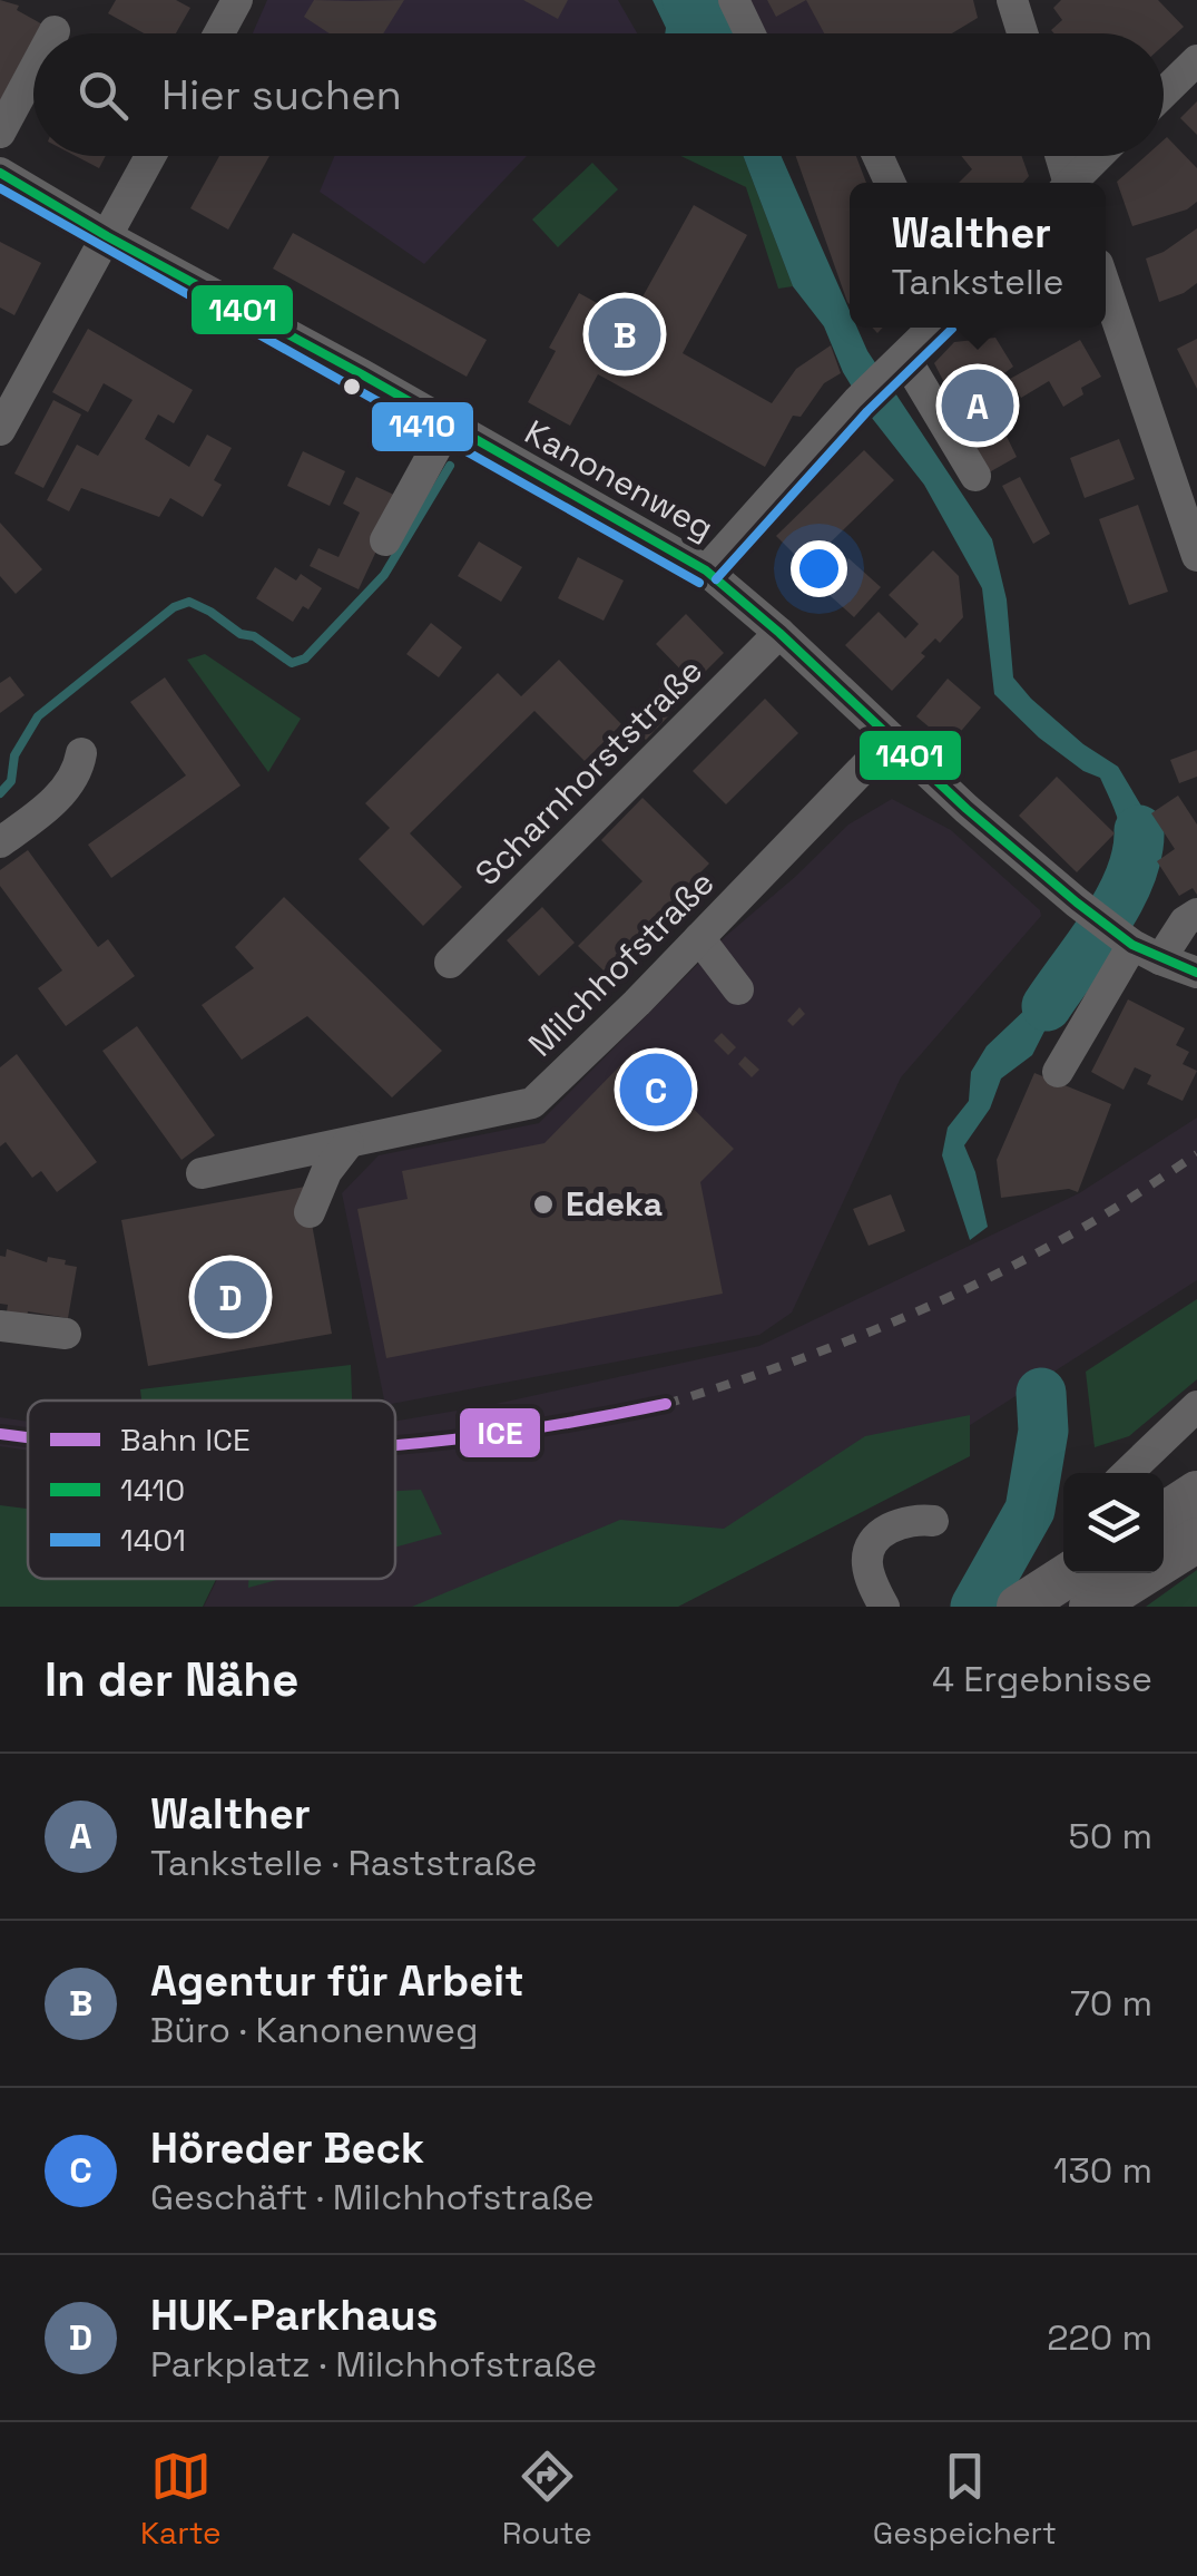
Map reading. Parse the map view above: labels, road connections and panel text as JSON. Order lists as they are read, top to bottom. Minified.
{"streets":{"street":["Kanonenweg","Scharnhorststraße","Milchhofstraße"]},"crossings":[["Kanonenweg","Scharnhorststraße"],["Kanonenweg","Milchhofstraße"]],"places":["Edeka"],"lines":["transit line 1401","transit line 1410","rail line ICE"],"legend":["Bahn ICE","1410","1401"],"page":{"search":"Hier suchen","popup":["Walther","Tankstelle"],"pins":["B","A","C","D"],"heading":["In der Nähe","4 Ergebnisse"],"list":[{"mark":"A","name":"Walther","note":"Tankstelle · Raststraße","value":"50 m"},{"mark":"B","name":"Agentur für Arbeit","note":"Büro · Kanonenweg","value":"70 m"},{"mark":"C","name":"Höreder Beck","note":"Geschäft · Milchhofstraße","value":"130 m"},{"mark":"D","name":"HUK-Parkhaus","note":"Parkplatz · Milchhofstraße","value":"220 m"}],"nav":["Karte","Route","Gespeichert"]}}
